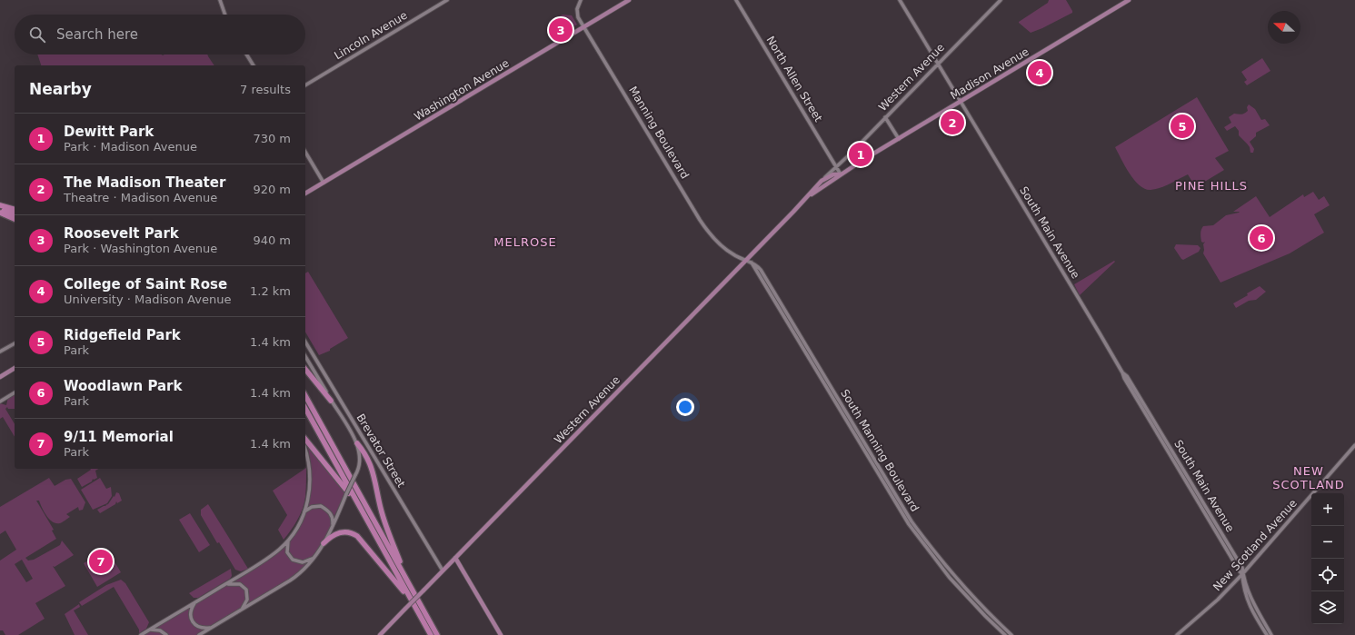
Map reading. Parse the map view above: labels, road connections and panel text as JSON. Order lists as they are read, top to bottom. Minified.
{"streets":{"main road":["Madison Avenue","Western Avenue","Washington Avenue"],"street":["Lincoln Avenue","North Allen Street","Manning Boulevard","South Main Avenue","Brevator Street","South Manning Boulevard","New Scotland Avenue"]},"crossings":[["Madison Avenue","Western Avenue"],["Madison Avenue","North Allen Street"],["Madison Avenue","South Main Avenue"],["Western Avenue","North Allen Street"],["Western Avenue","Manning Boulevard"],["Western Avenue","South Main Avenue"],["Western Avenue","Brevator Street"],["Washington Avenue","Manning Boulevard"],["South Main Avenue","New Scotland Avenue"]],"districts":["PINE HILLS","MELROSE","NEW SCOTLAND"],"north":"left","page":{"search":"Search here","pins":["3","4","2","5","1","6","7"],"heading":["Nearby","7 results"],"list":[{"mark":"1","name":"Dewitt Park","note":"Park · Madison Avenue","value":"730 m"},{"mark":"2","name":"The Madison Theater","note":"Theatre · Madison Avenue","value":"920 m"},{"mark":"3","name":"Roosevelt Park","note":"Park · Washington Avenue","value":"940 m"},{"mark":"4","name":"College of Saint Rose","note":"University · Madison Avenue","value":"1.2 km"},{"mark":"5","name":"Ridgefield Park","note":"Park","value":"1.4 km"},{"mark":"6","name":"Woodlawn Park","note":"Park","value":"1.4 km"},{"mark":"7","name":"9/11 Memorial","note":"Park","value":"1.4 km"}],"map_buttons":["+","−"]}}
